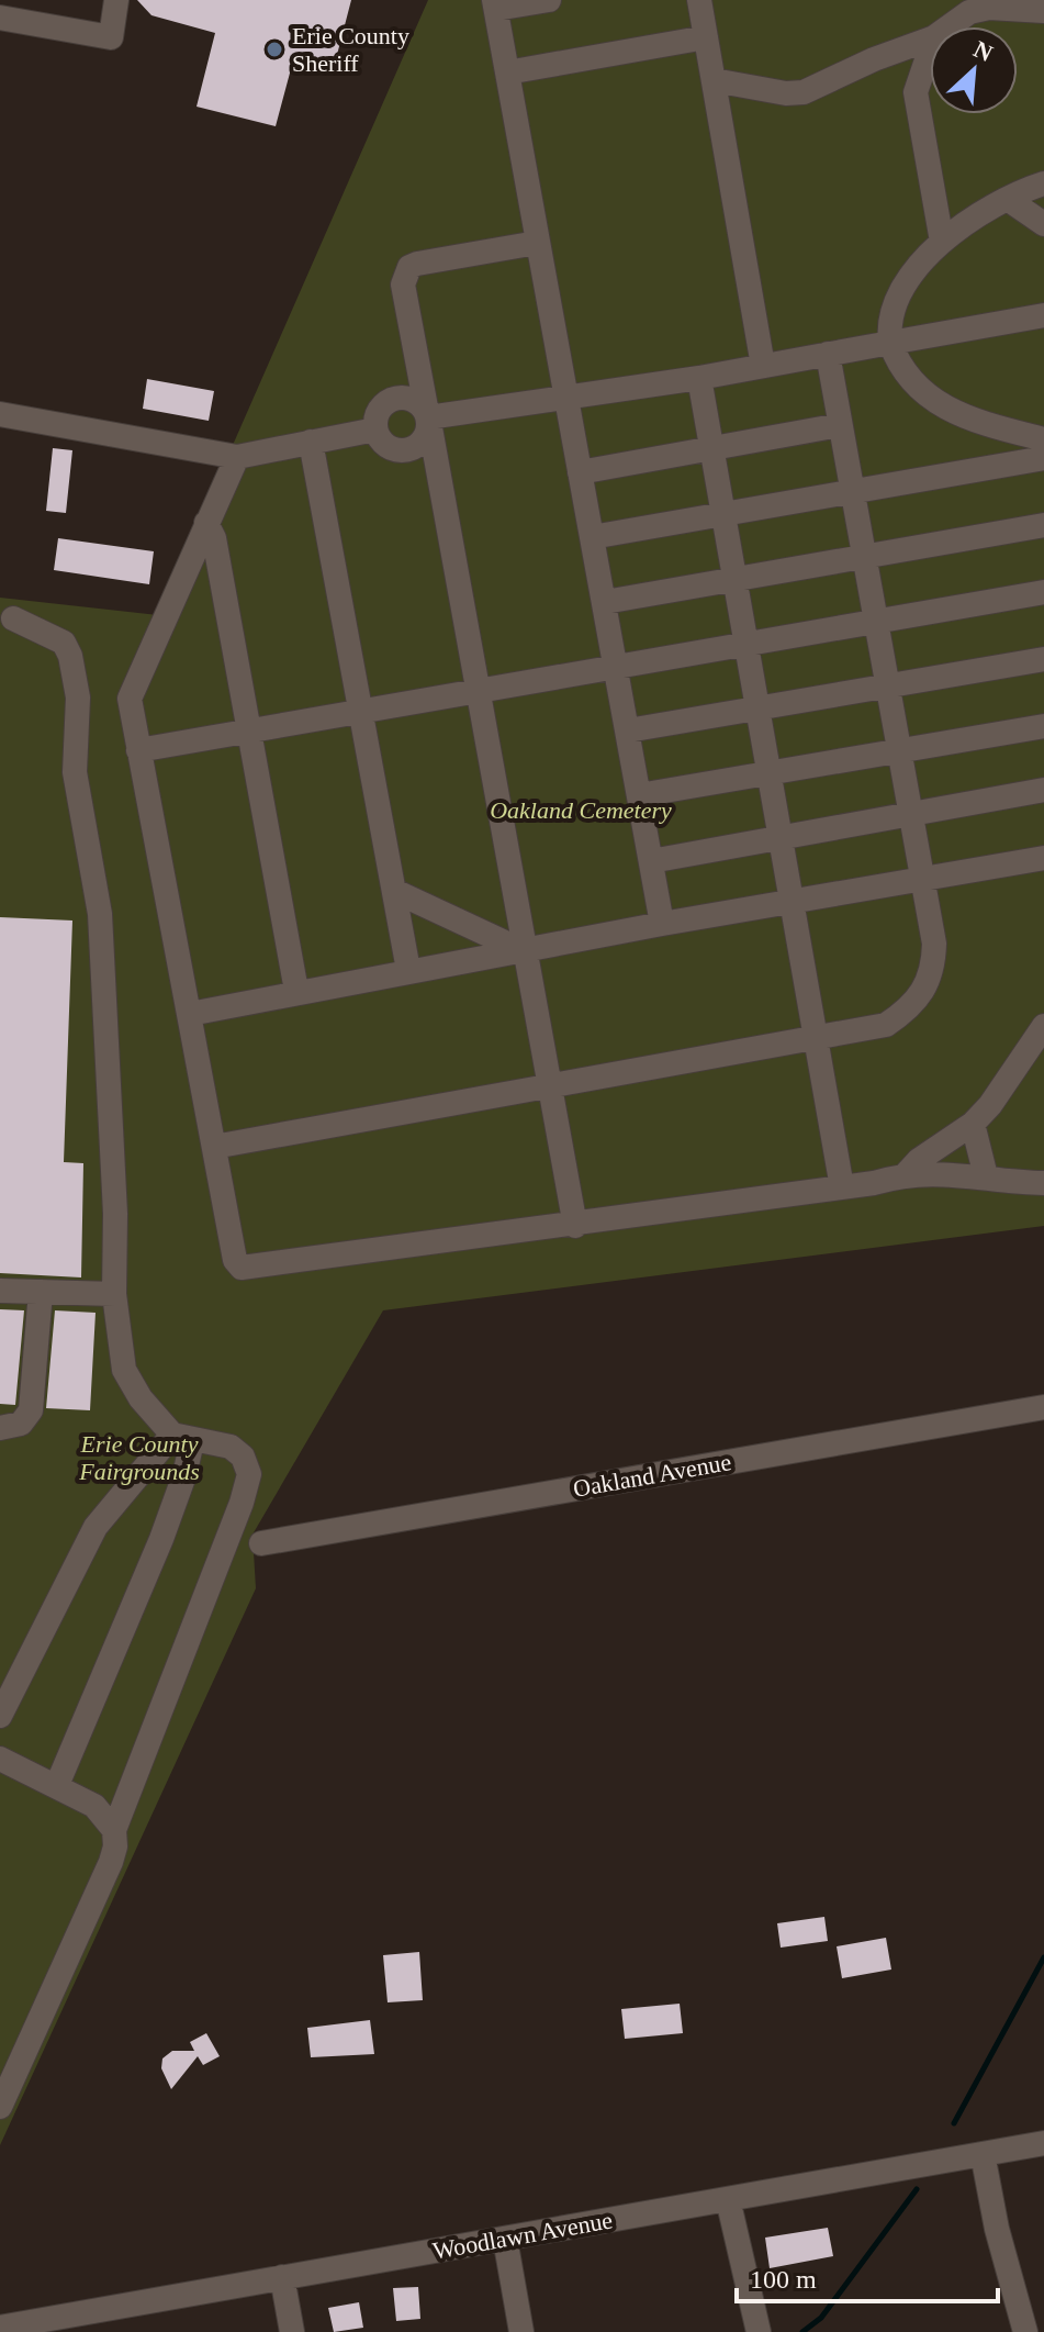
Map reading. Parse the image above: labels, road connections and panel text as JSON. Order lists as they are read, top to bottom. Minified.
{"streets":{"street":["Oakland Avenue","Woodlawn Avenue"]},"parks":["Oakland Cemetery","Erie County Fairgrounds"],"places":["Erie County Sheriff"],"scale_bar":"100 m","north":"top right"}
